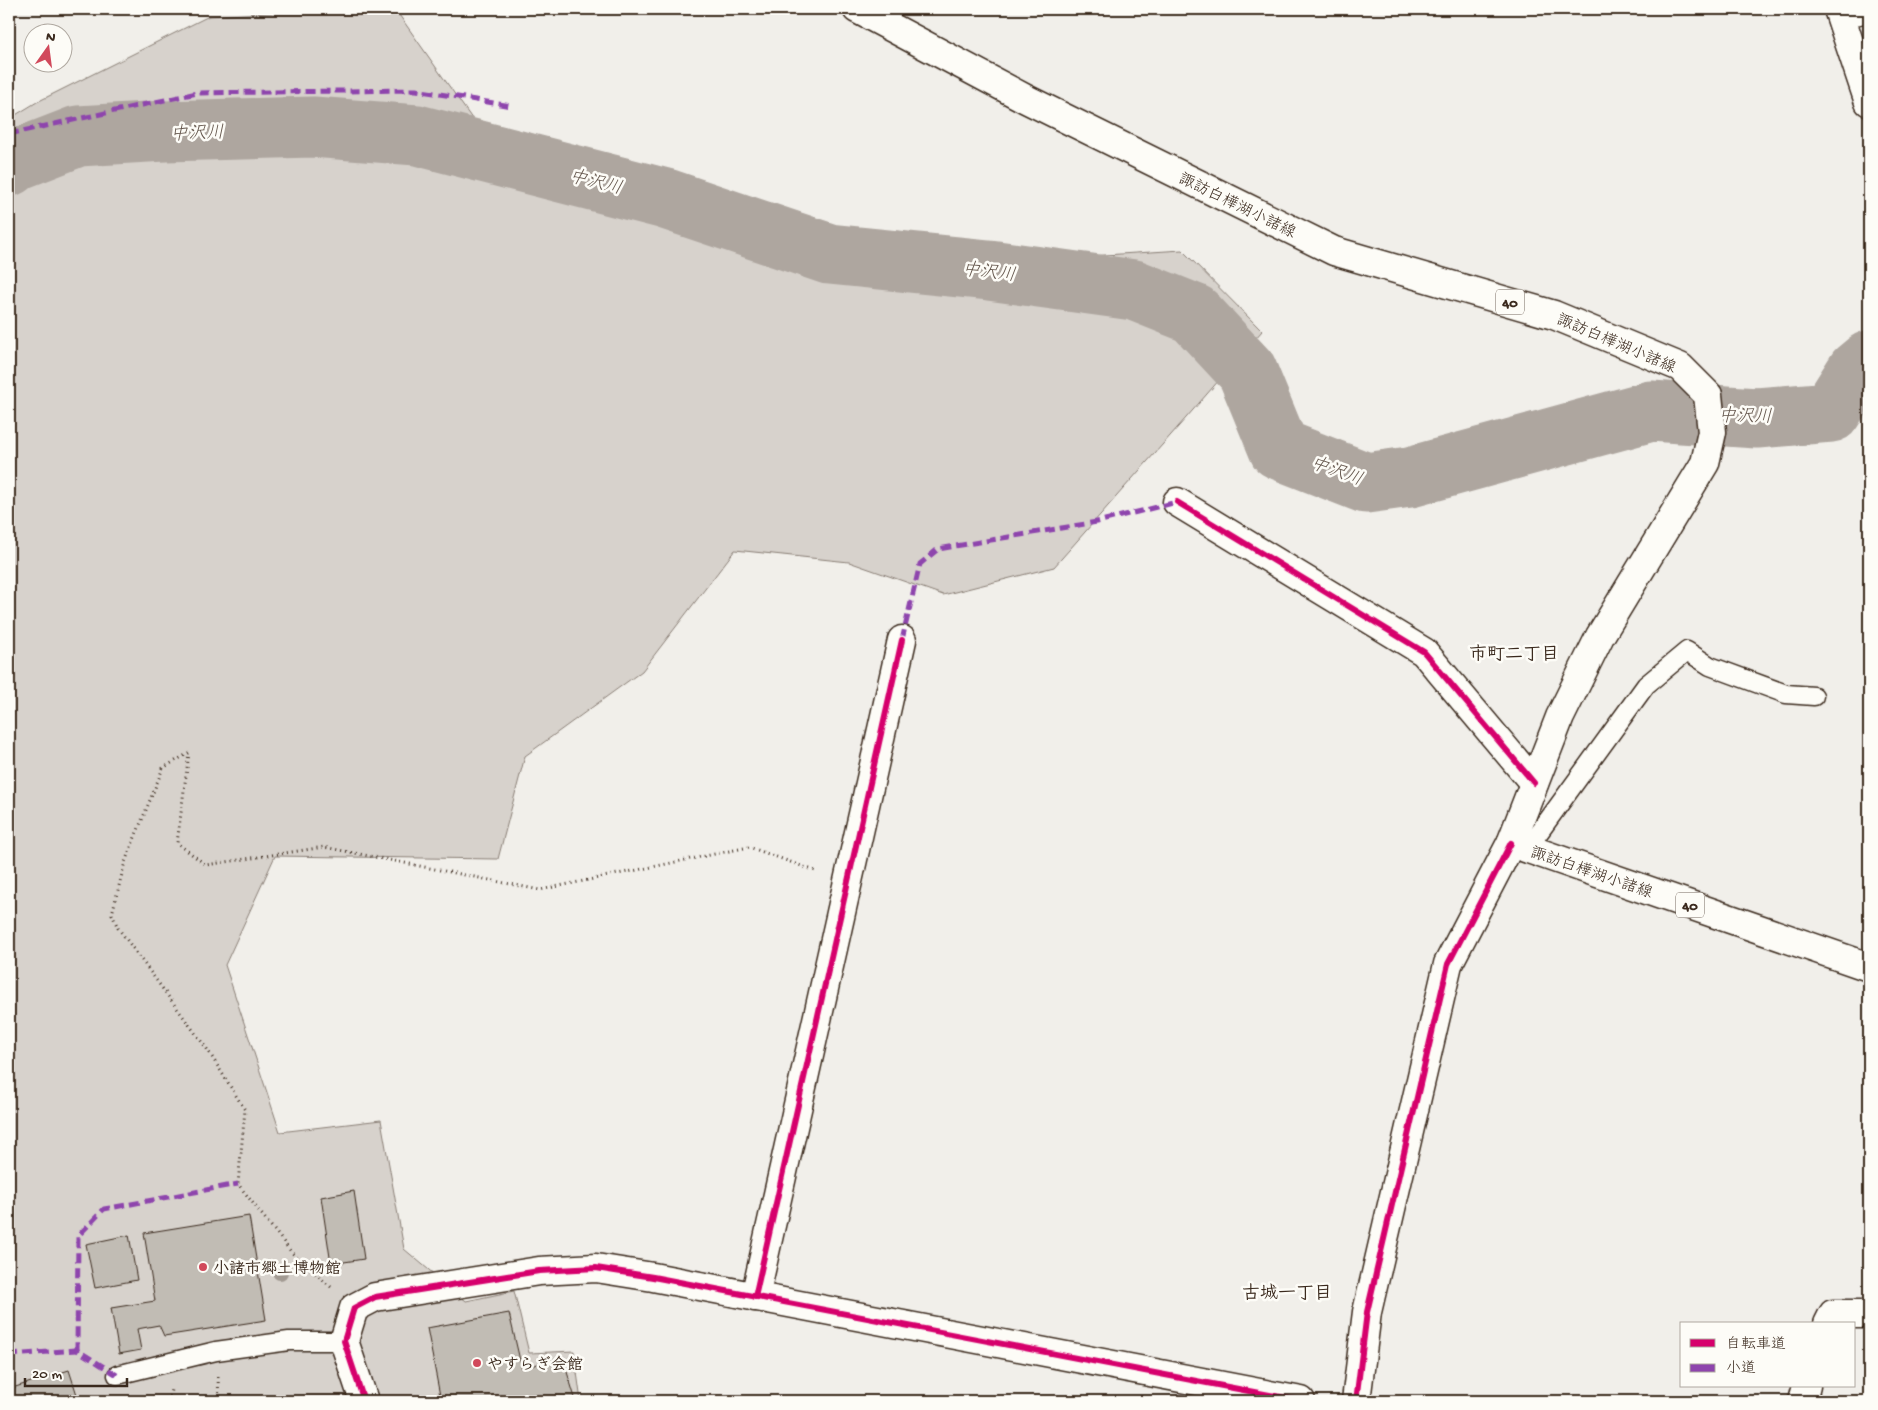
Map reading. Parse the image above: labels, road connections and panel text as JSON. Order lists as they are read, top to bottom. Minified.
{"streets":{"street":["諏訪白樺湖小諸線","40"]},"districts":["市町二丁目","古城一丁目"],"water":["中沢川"],"places":["小諸市郷土博物館","やすらぎ会館"],"legend":["自転車道","小道"],"scale_bar":"20 m","north":"top"}
